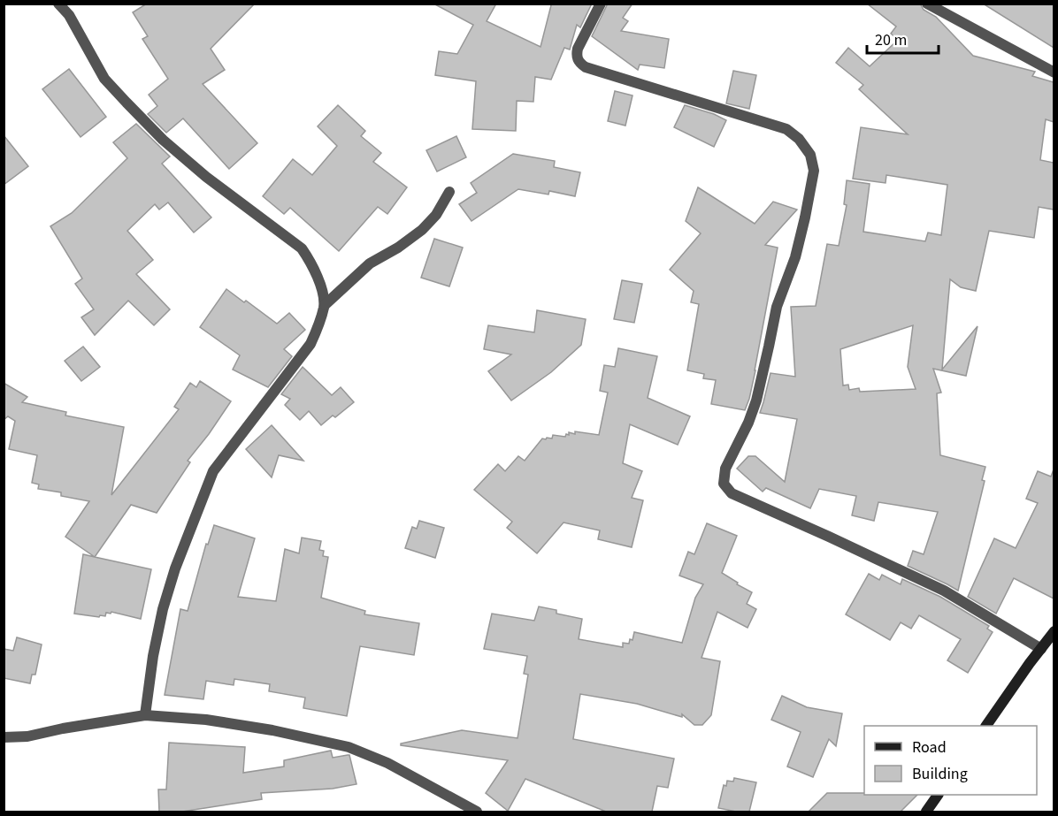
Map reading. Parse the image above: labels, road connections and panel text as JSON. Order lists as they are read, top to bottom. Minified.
{"legend":["Road","Building"],"scale_bar":"20 m"}
